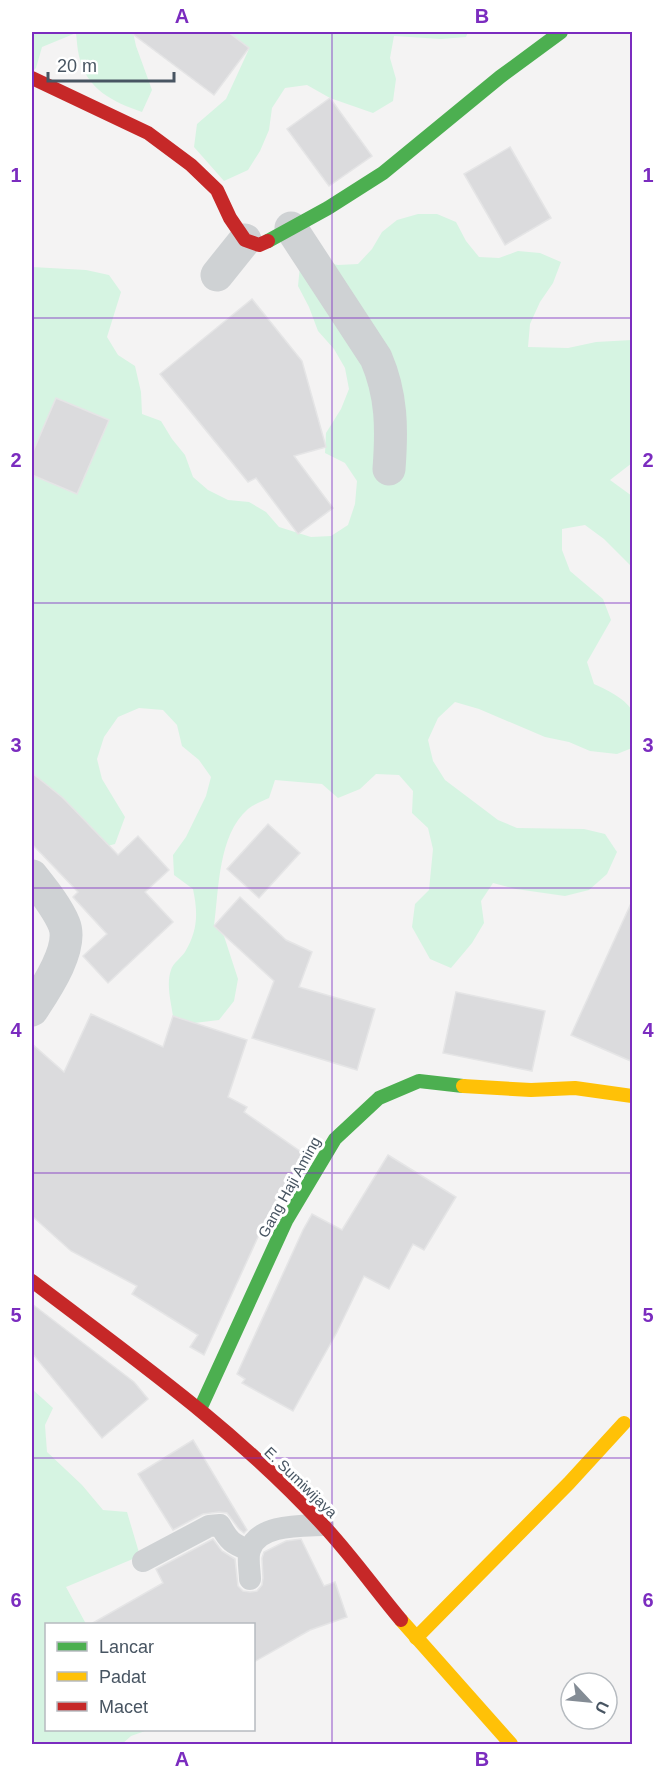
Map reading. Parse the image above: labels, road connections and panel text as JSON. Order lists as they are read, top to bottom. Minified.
{"streets":{"street":["Gang Haji Aming","E. Sumiwijaya"]},"crossings":[["Gang Haji Aming","E. Sumiwijaya"]],"legend":["Lancar","Padat","Macet"],"scale_bar":"20 m","north":"bottom right","grid":{"columns":["A","B"],"rows":["1","2","3","4","5","6"]}}
